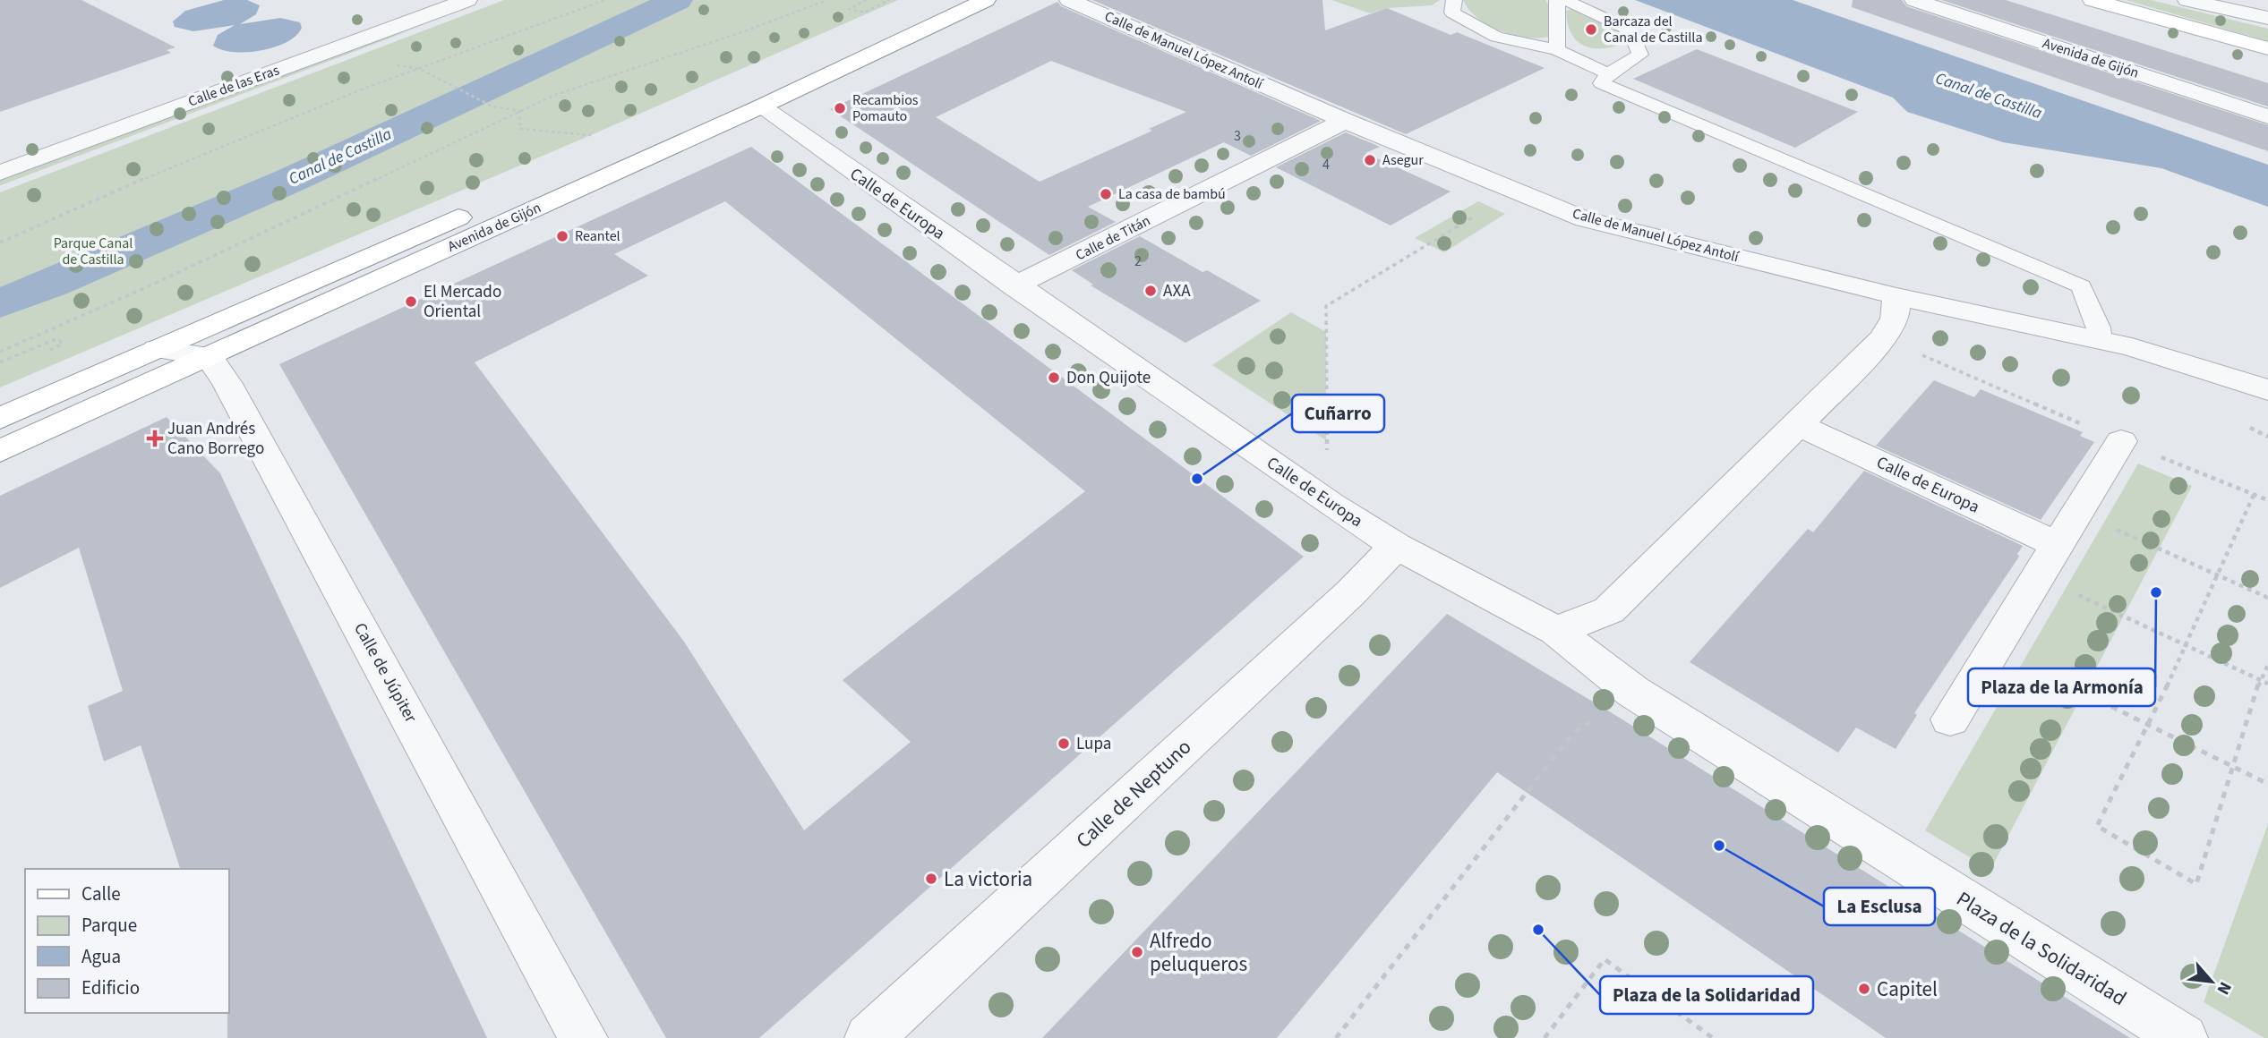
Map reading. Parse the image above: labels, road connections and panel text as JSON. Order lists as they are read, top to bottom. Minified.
{"streets":{"main road":["Avenida de Gijón"],"street":["Calle de Manuel López Antolí","Calle de las Eras","Calle de Europa","Calle de Titán","Calle de Júpiter","Calle de Neptuno","Plaza de la Solidaridad"]},"crossings":[["Calle de Manuel López Antolí","Calle de Titán"],["Avenida de Gijón","Calle de Europa"],["Avenida de Gijón","Calle de Júpiter"],["Calle de Europa","Calle de Titán"],["Calle de Europa","Calle de Neptuno"],["Calle de Europa","Plaza de la Solidaridad"]],"water":["Canal de Castilla"],"parks":["Parque Canal de Castilla"],"places":{"other":["Barcaza del Canal de Castilla","Recambios Pomauto","Asegur","La casa de bambú","Reantel","AXA","El Mercado Oriental","Don Quijote","Cuñarro","Plaza de la Armonía","Lupa","La Esclusa","La victoria","Plaza de la Solidaridad","Alfredo peluqueros","Capitel"],"health":["Juan Andrés Cano Borrego"]},"house_numbers":["3","4","2"],"legend":["Calle","Parque","Agua","Edificio"],"north":"bottom right"}
